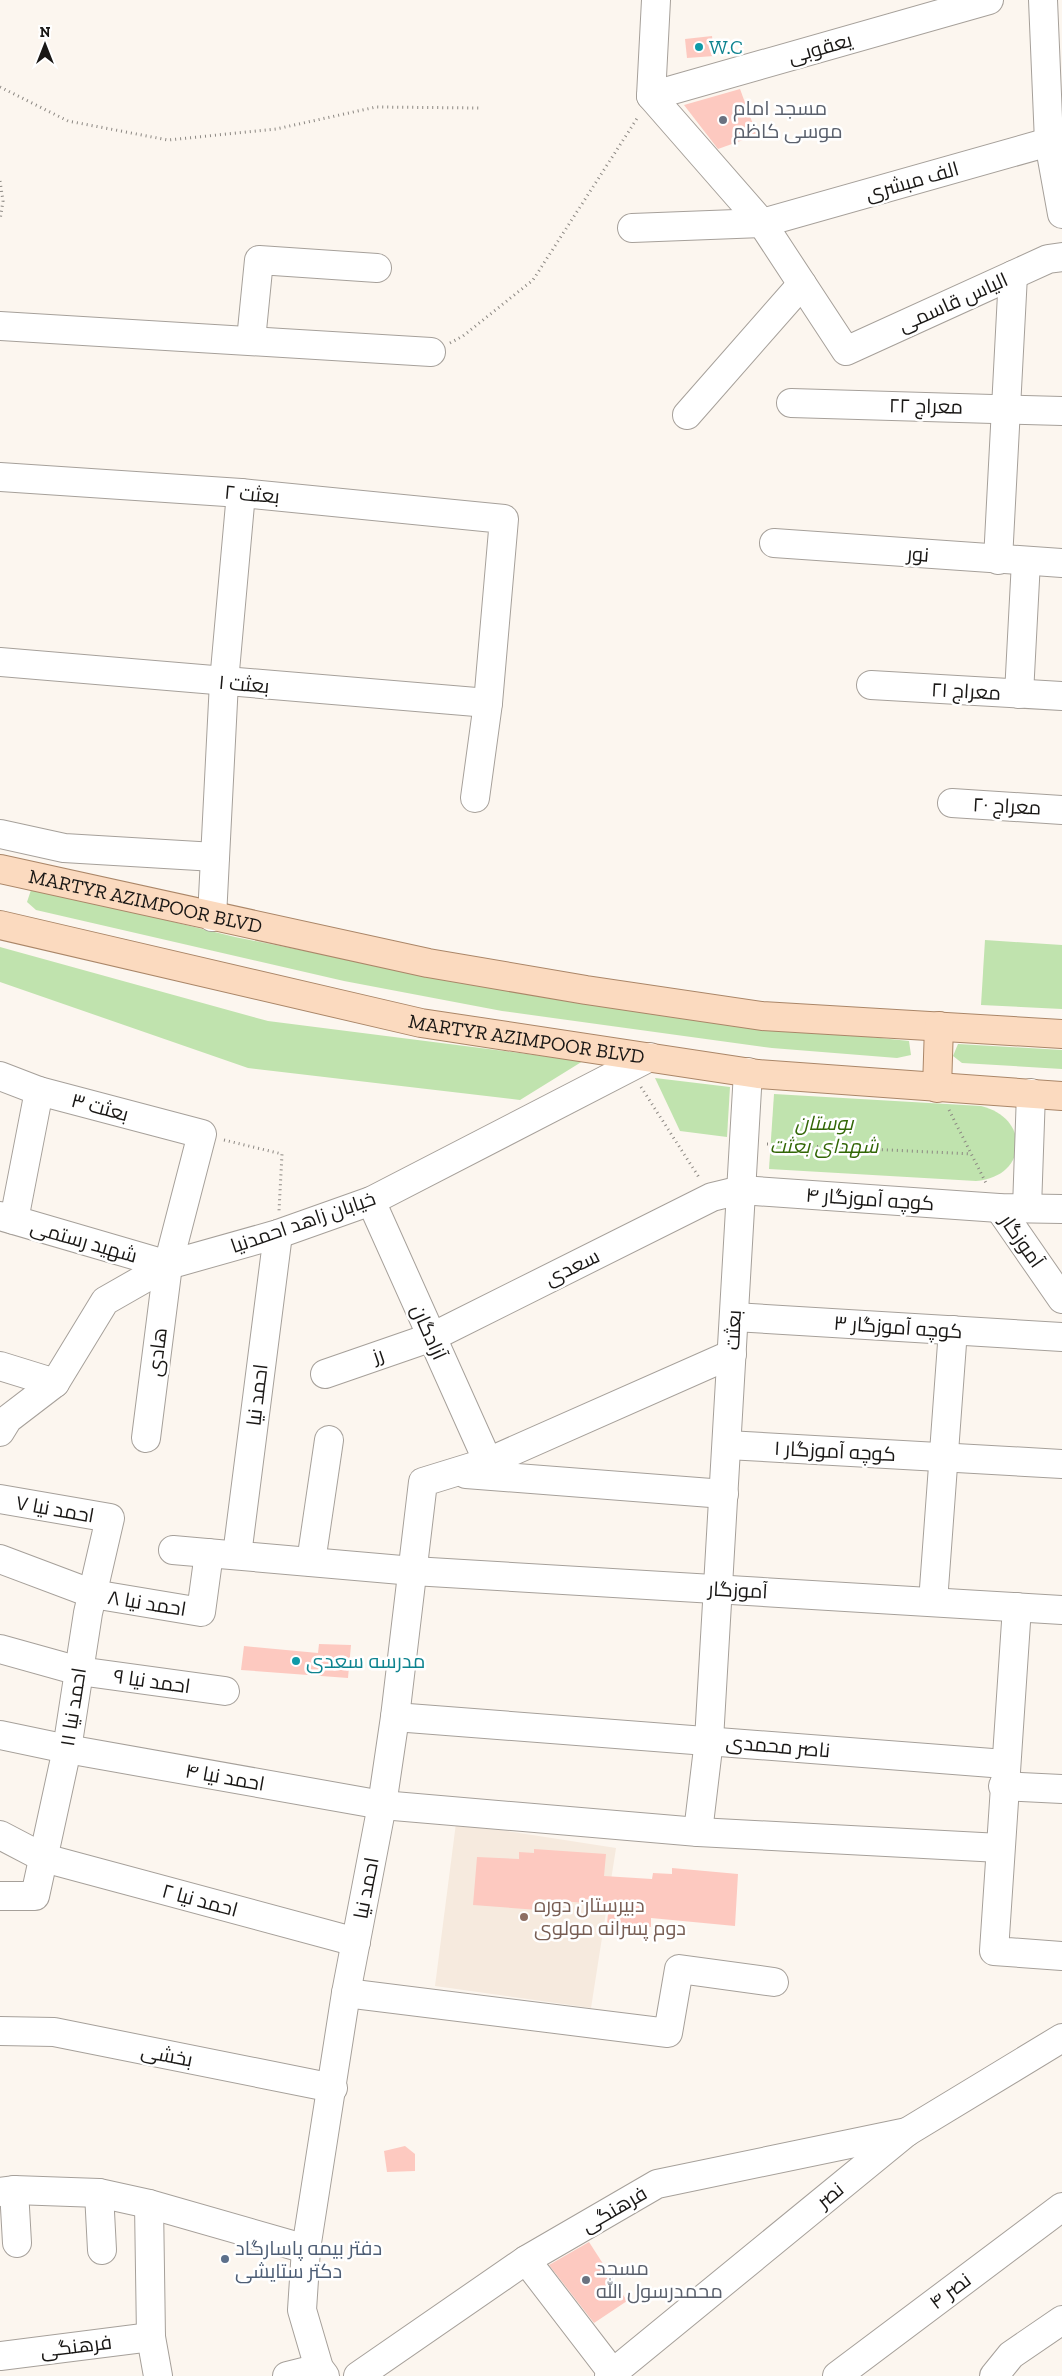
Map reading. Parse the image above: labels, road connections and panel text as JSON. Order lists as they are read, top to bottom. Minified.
{"streets":{"main road":["MARTYR AZIMPOOR BLVD"],"street":["یعقوبی","الف مبشری","الیاس قاسمی","معراج ۲۲","بعثت ۲","نور","بعثت ۱","معراج ۲۱","معراج ۲۰","بعثت ۳","کوچه آموزگار ۴","خیابان زاهد احمدنیا","شهید رستمی","آموزگار","سعدی","کوچه آموزگار ۳","بعثت","آزادگان","هادی","رز","احمد نیا","کوچه آموزگار ۱","احمد نیا ۷","احمد نیا ۸","احمد نیا ۹","احمد نیا ۱۱","ناصر محمدی","احمد نیا ۴","احمد نیا ۲","بخشی","نصر","فرهنگی","نصر ۴"]},"crossings":[["بعثت ۲","بعثت ۱"],["MARTYR AZIMPOOR BLVD","خیابان زاهد احمدنیا"],["MARTYR AZIMPOOR BLVD","بعثت"],["بعثت ۳","هادی"],["کوچه آموزگار ۴","آموزگار"],["کوچه آموزگار ۴","سعدی"],["کوچه آموزگار ۴","بعثت"],["خیابان زاهد احمدنیا","شهید رستمی"],["خیابان زاهد احمدنیا","آزادگان"],["خیابان زاهد احمدنیا","هادی"],["خیابان زاهد احمدنیا","احمد نیا"],["شهید رستمی","هادی"],["آموزگار","بعثت"],["آموزگار","احمد نیا"],["سعدی","آزادگان"],["سعدی","رز"],["کوچه آموزگار ۳","بعثت"],["بعثت","کوچه آموزگار ۱"],["بعثت","ناصر محمدی"],["بعثت","احمد نیا ۴"],["آزادگان","رز"],["احمد نیا","ناصر محمدی"],["احمد نیا","احمد نیا ۴"],["احمد نیا","احمد نیا ۲"],["احمد نیا","بخشی"],["احمد نیا ۷","احمد نیا ۱۱"],["احمد نیا ۸","احمد نیا ۱۱"],["احمد نیا ۹","احمد نیا ۱۱"],["احمد نیا ۱۱","احمد نیا ۴"],["احمد نیا ۱۱","احمد نیا ۲"],["نصر","فرهنگی"]],"parks":["بوستان شهدای بعثت"],"places":["W.C","مسجد امام موسی کاظم","مدرسه سعدی","دبیرستان دوره دوم پسرانه مولوی","دفتر بیمه پاسارگاد دکتر ستایشی","مسجد محمدرسول الله"],"north":"top"}
